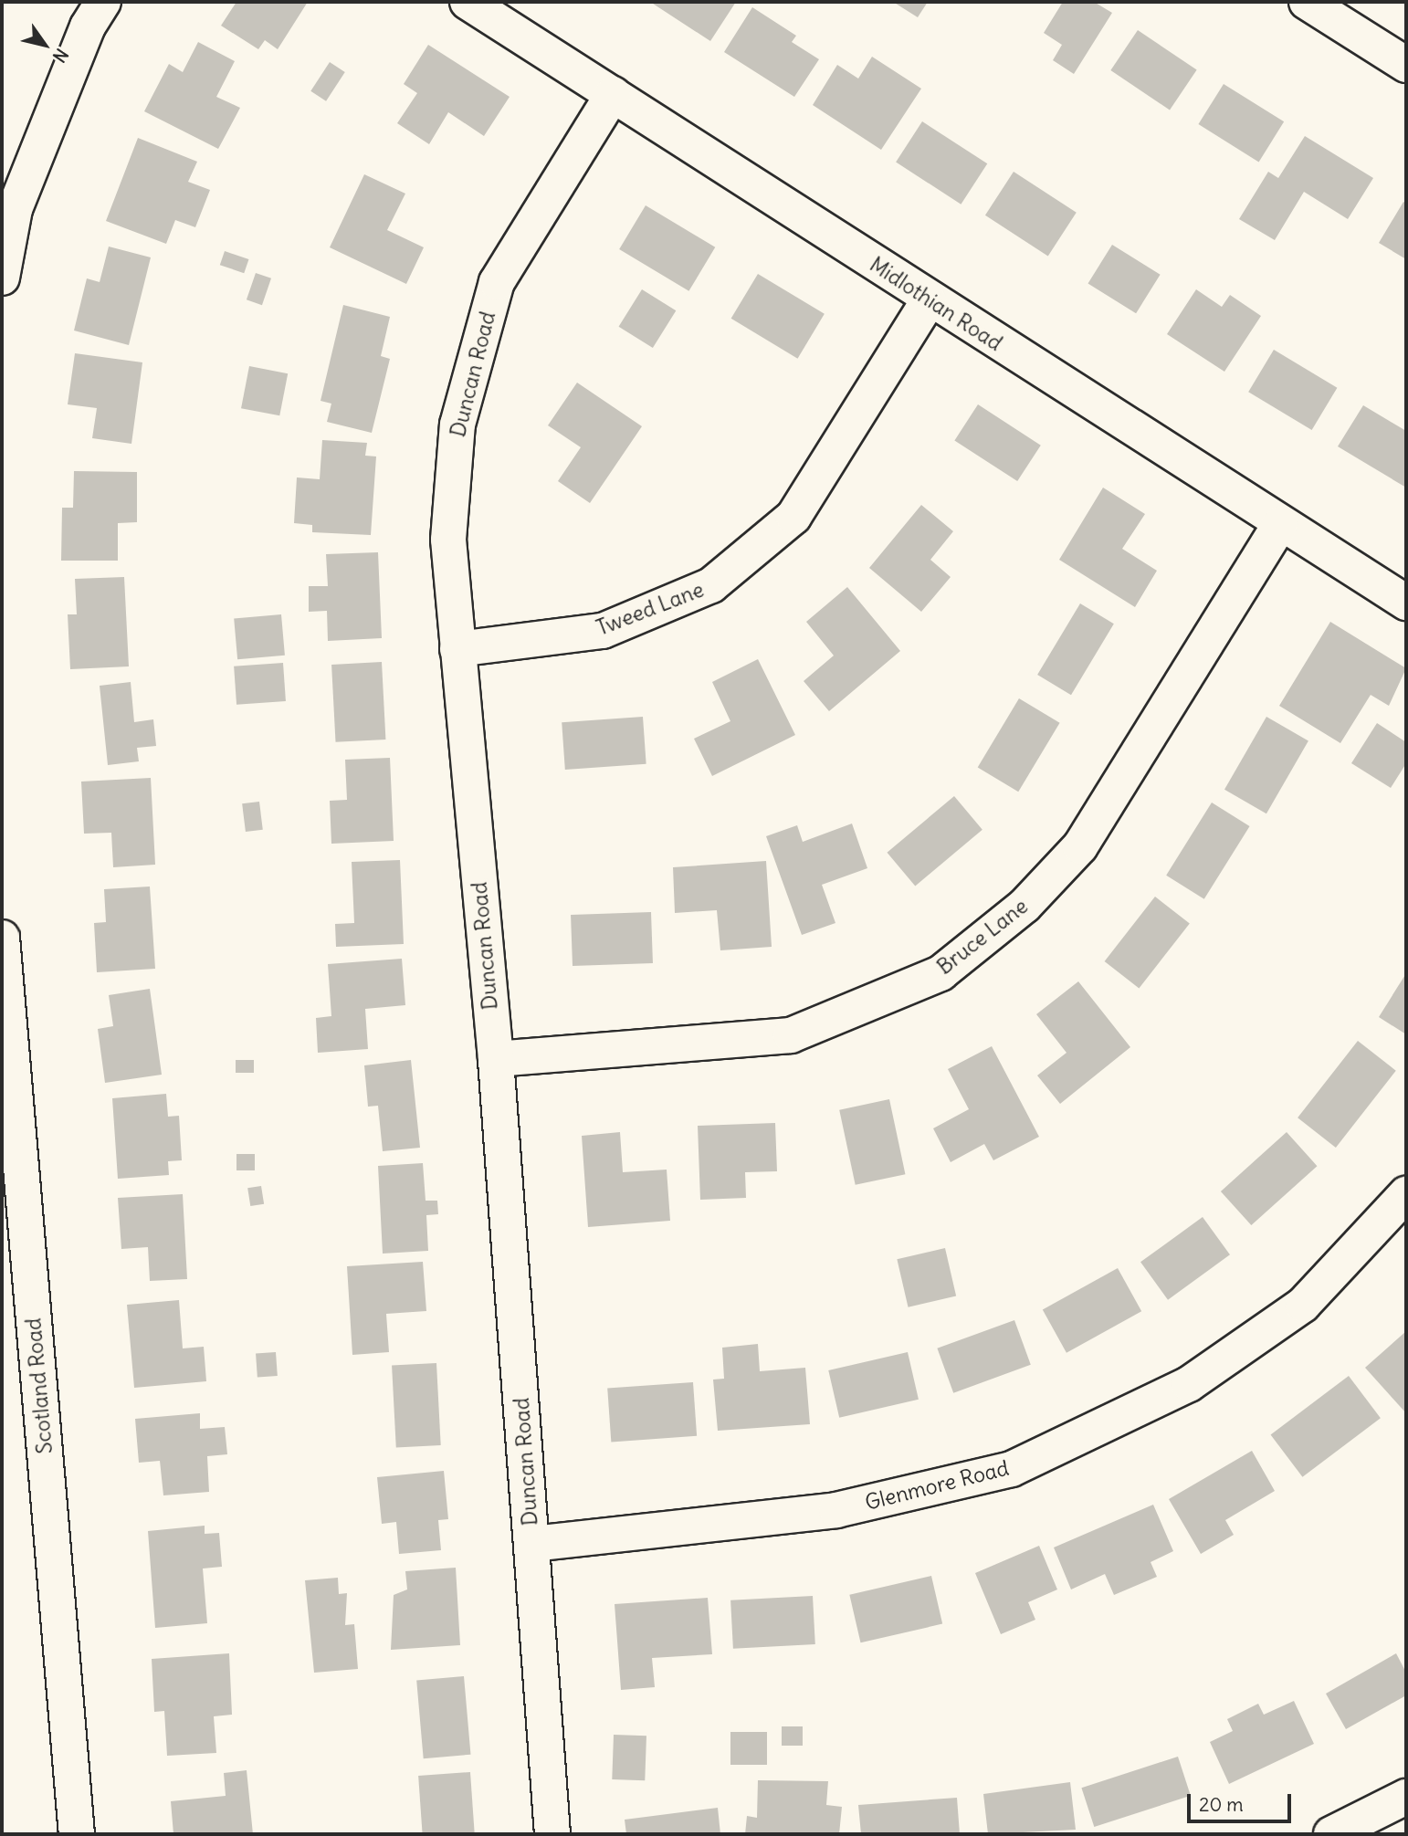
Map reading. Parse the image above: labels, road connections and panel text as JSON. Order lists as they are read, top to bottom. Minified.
{"streets":{"street":["Midlothian Road","Duncan Road","Tweed Lane","Bruce Lane","Scotland Road","Glenmore Road"]},"crossings":[["Midlothian Road","Duncan Road"],["Midlothian Road","Tweed Lane"],["Midlothian Road","Bruce Lane"],["Duncan Road","Tweed Lane"],["Duncan Road","Bruce Lane"],["Duncan Road","Glenmore Road"]],"scale_bar":"20 m","north":"bottom right"}
